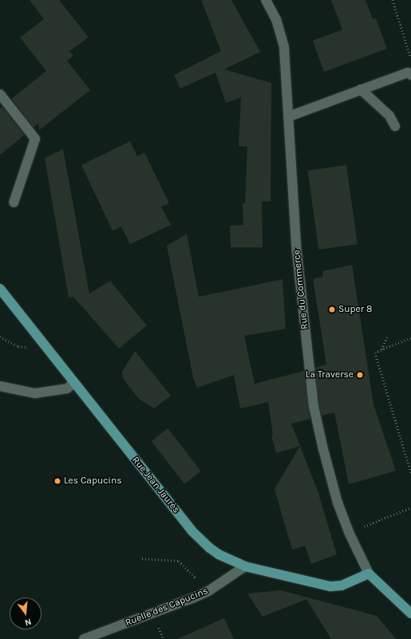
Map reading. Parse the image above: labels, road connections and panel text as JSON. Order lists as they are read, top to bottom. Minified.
{"streets":{"main road":["Rue Jean Jaurès"],"street":["Rue du Commerce","Ruelle des Capucins"]},"crossings":[["Rue du Commerce","Rue Jean Jaurès"],["Rue Jean Jaurès","Ruelle des Capucins"]],"places":["Super 8","La Traverse","Les Capucins"],"north":"bottom"}
